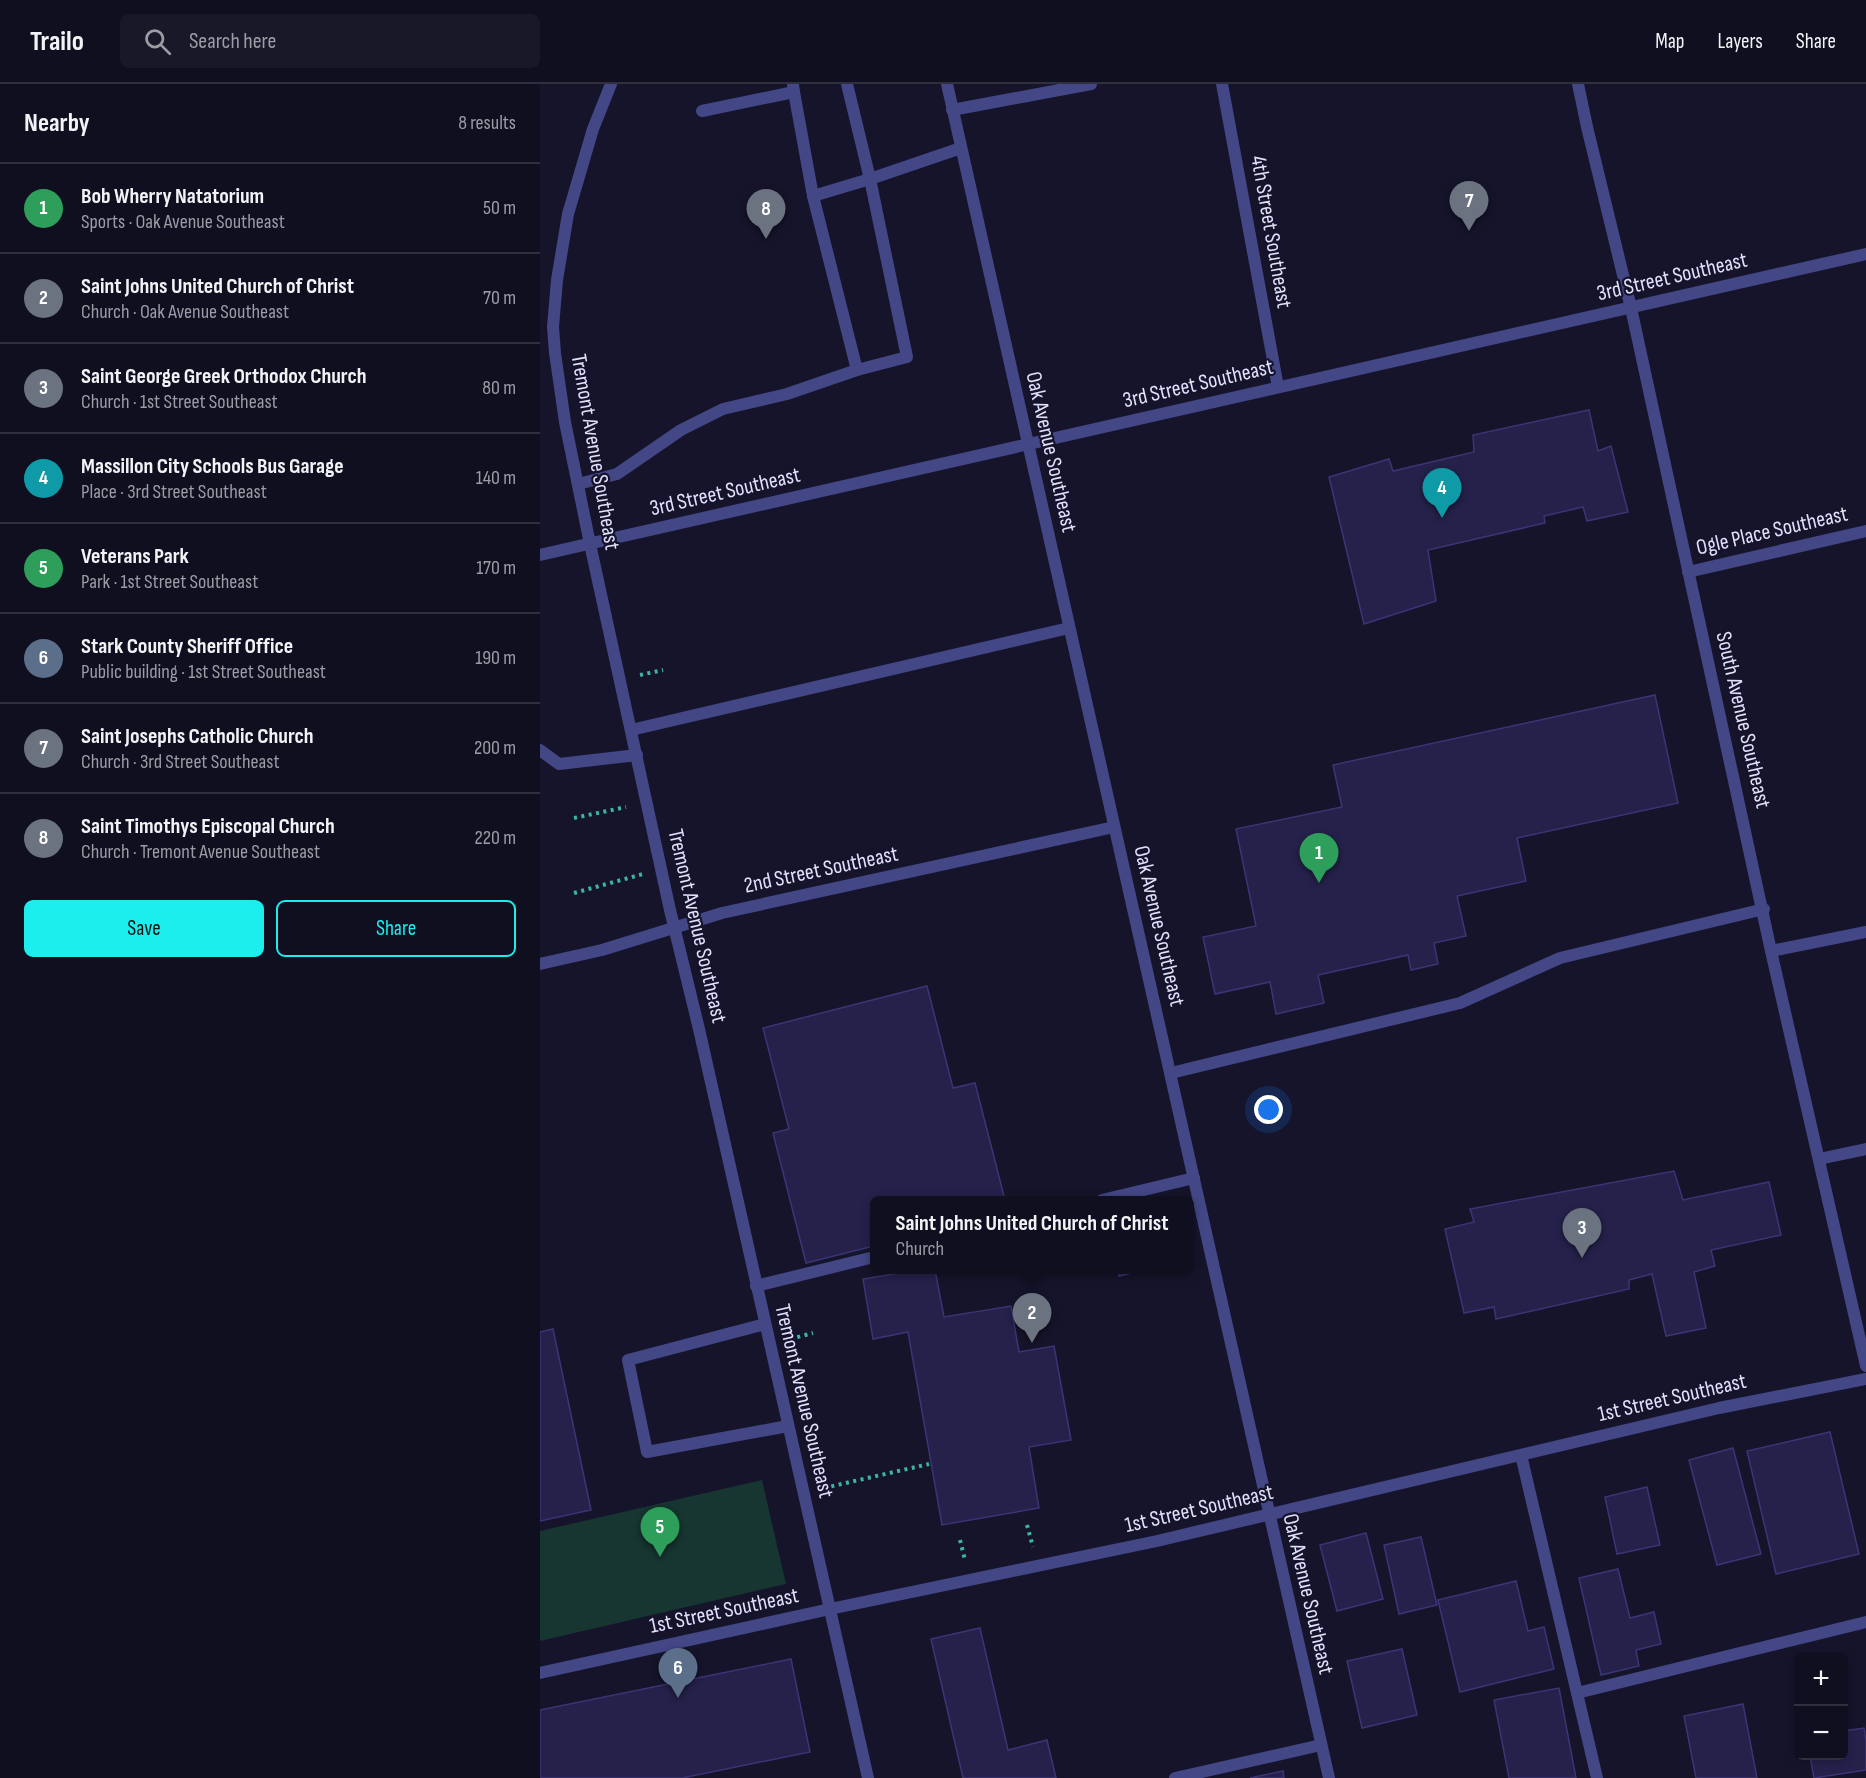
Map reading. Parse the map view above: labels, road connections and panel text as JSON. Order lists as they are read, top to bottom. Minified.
{"streets":{"street":["4th Street Southeast","3rd Street Southeast","Tremont Avenue Southeast","Oak Avenue Southeast","Ogle Place Southeast","South Avenue Southeast","2nd Street Southeast","1st Street Southeast"]},"crossings":[["4th Street Southeast","3rd Street Southeast"],["3rd Street Southeast","Tremont Avenue Southeast"],["3rd Street Southeast","Oak Avenue Southeast"],["3rd Street Southeast","South Avenue Southeast"],["Tremont Avenue Southeast","2nd Street Southeast"],["Tremont Avenue Southeast","1st Street Southeast"],["Oak Avenue Southeast","2nd Street Southeast"],["Oak Avenue Southeast","1st Street Southeast"],["Ogle Place Southeast","South Avenue Southeast"]],"page":{"header":"Trailo","search":"Search here","nav":["Map","Layers","Share"],"heading":["Nearby","8 results"],"list":[{"mark":"1","name":"Bob Wherry Natatorium","note":"Sports · Oak Avenue Southeast","value":"50 m"},{"mark":"2","name":"Saint Johns United Church of Christ","note":"Church · Oak Avenue Southeast","value":"70 m"},{"mark":"3","name":"Saint George Greek Orthodox Church","note":"Church · 1st Street Southeast","value":"80 m"},{"mark":"4","name":"Massillon City Schools Bus Garage","note":"Place · 3rd Street Southeast","value":"140 m"},{"mark":"5","name":"Veterans Park","note":"Park · 1st Street Southeast","value":"170 m"},{"mark":"6","name":"Stark County Sheriff Office","note":"Public building · 1st Street Southeast","value":"190 m"},{"mark":"7","name":"Saint Josephs Catholic Church","note":"Church · 3rd Street Southeast","value":"200 m"},{"mark":"8","name":"Saint Timothys Episcopal Church","note":"Church · Tremont Avenue Southeast","value":"220 m"}],"pins":["7","8","4","1","3","2","5","6"],"buttons":["Save","Share"],"popup":["Saint Johns United Church of Christ","Church"],"map_buttons":["+","−"]}}
